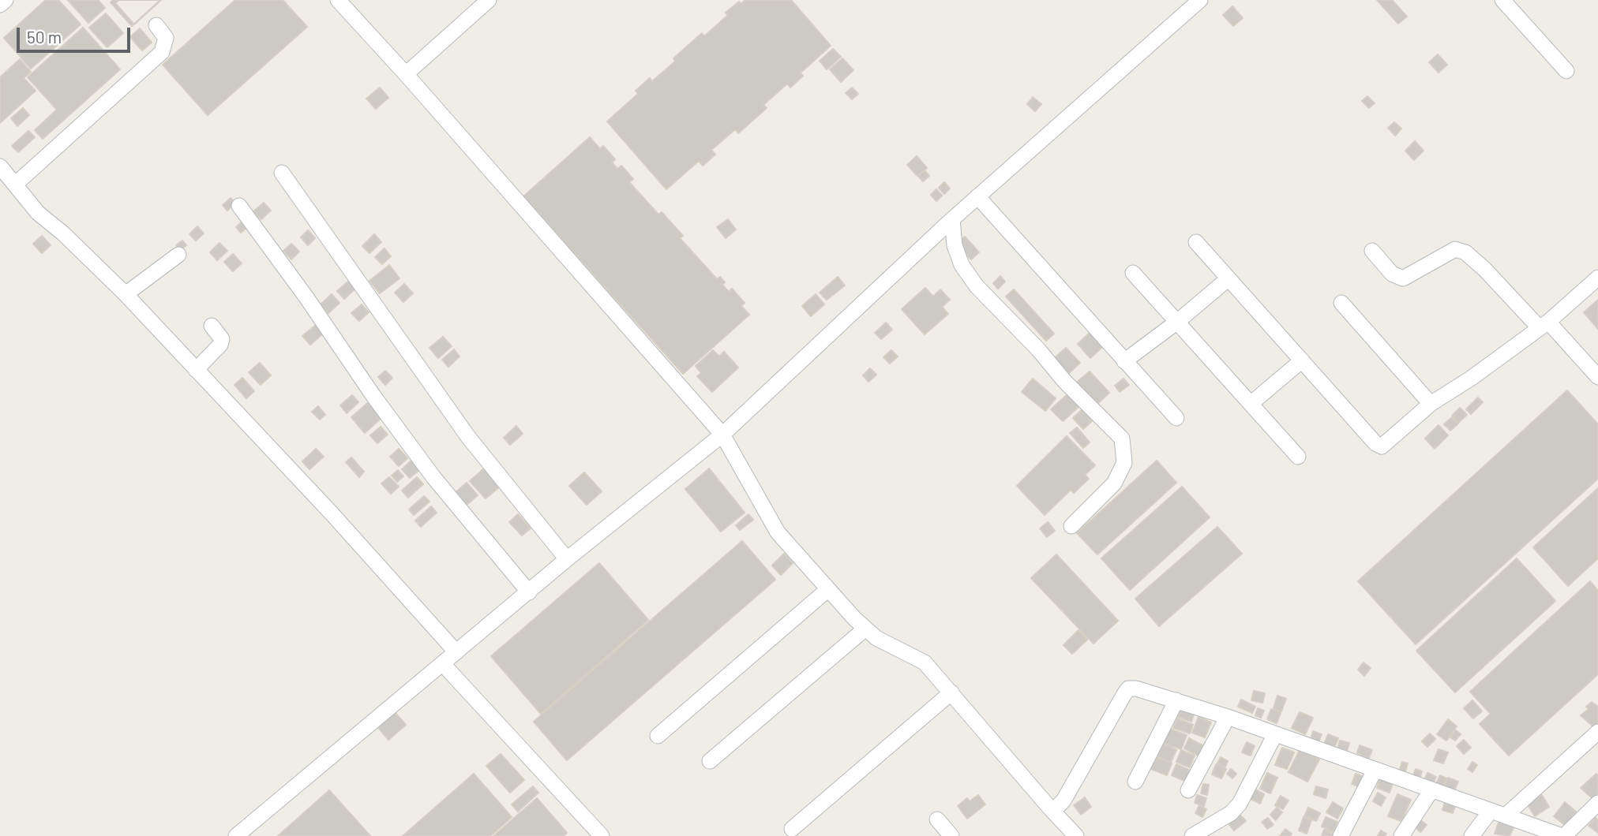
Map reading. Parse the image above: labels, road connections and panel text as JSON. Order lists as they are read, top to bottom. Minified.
{"scale_bar":"50 m"}
